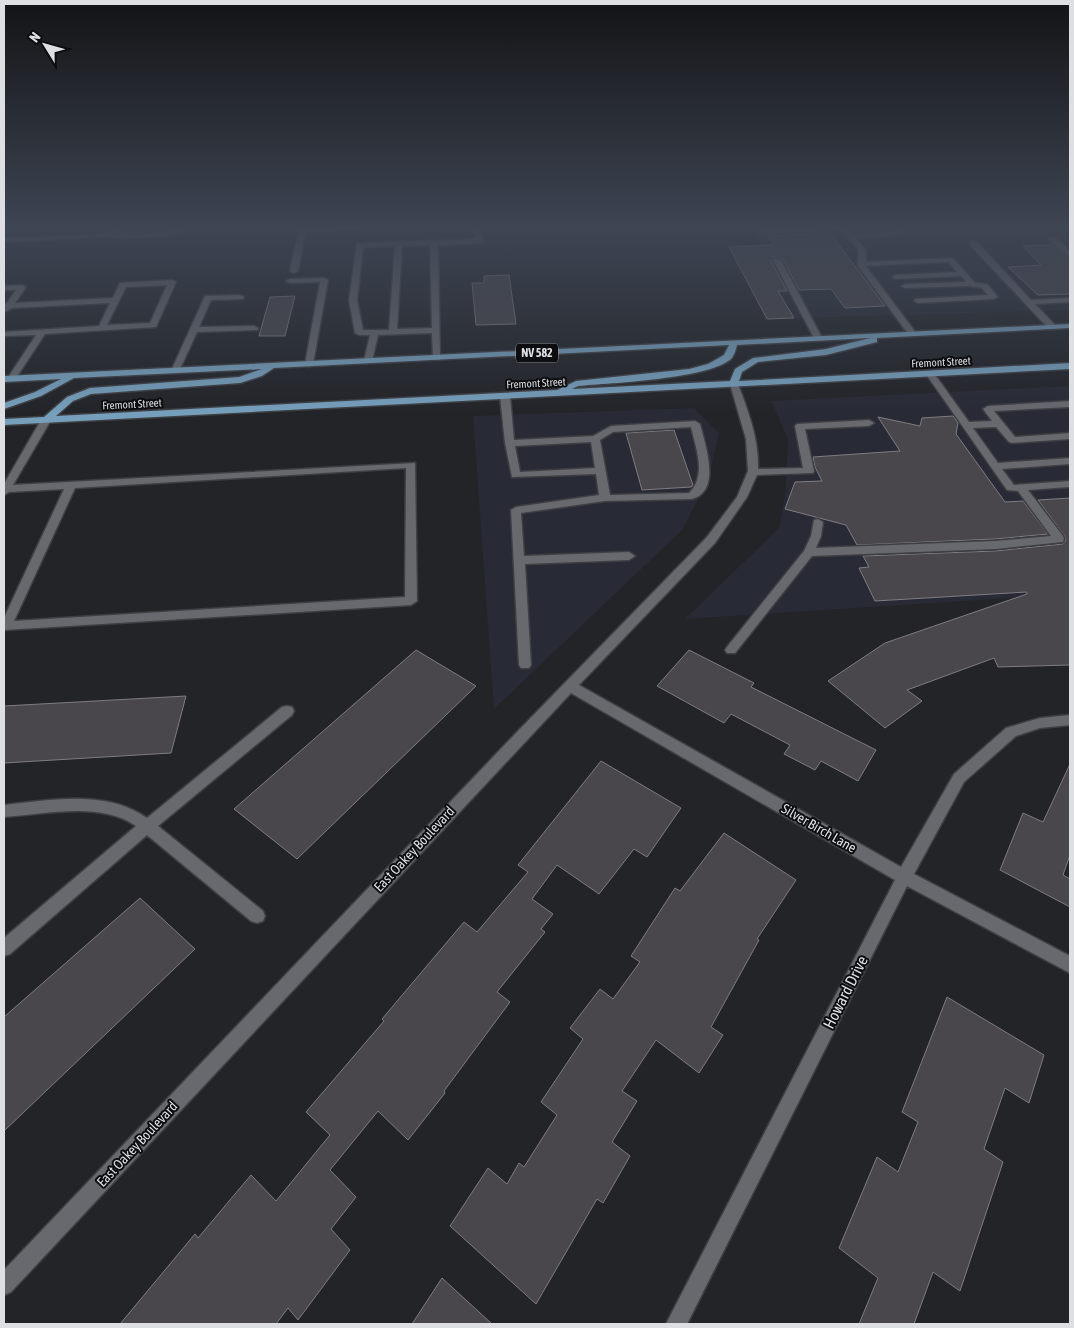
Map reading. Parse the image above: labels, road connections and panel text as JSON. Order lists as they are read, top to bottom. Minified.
{"streets":{"main road":["NV 582","Fremont Street"],"street":["Silver Birch Lane","East Oakey Boulevard","Howard Drive"]},"crossings":[["Fremont Street","East Oakey Boulevard"],["Silver Birch Lane","East Oakey Boulevard"],["Silver Birch Lane","Howard Drive"]],"north":"top left"}
